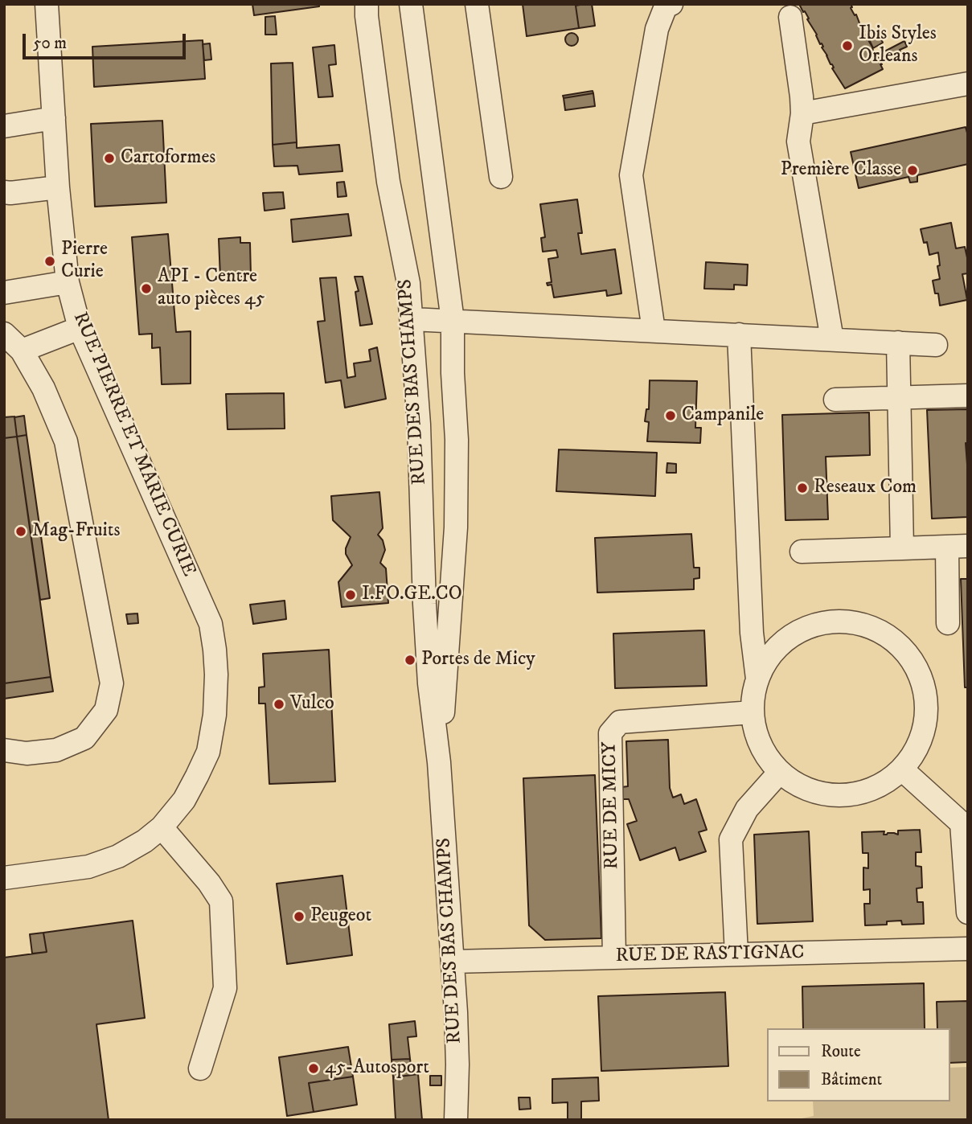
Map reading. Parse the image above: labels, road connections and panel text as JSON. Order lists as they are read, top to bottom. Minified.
{"streets":{"street":["RUE DES BAS CHAMPS","RUE PIERRE ET MARIE CURIE","RUE DE MICY","RUE DE RASTIGNAC"]},"crossings":[["RUE DES BAS CHAMPS","RUE DE RASTIGNAC"],["RUE DE MICY","RUE DE RASTIGNAC"]],"places":["Ibis Styles Orleans","Cartoformes","Première Classe","Pierre Curie","API - Centre auto pièces 45","Campanile","Reseaux Com","Mag-Fruits","I.FO.GE.CO","Portes de Micy","Vulco","Peugeot","45-Autosport"],"legend":["Route","Bâtiment"],"scale_bar":"50 m"}
